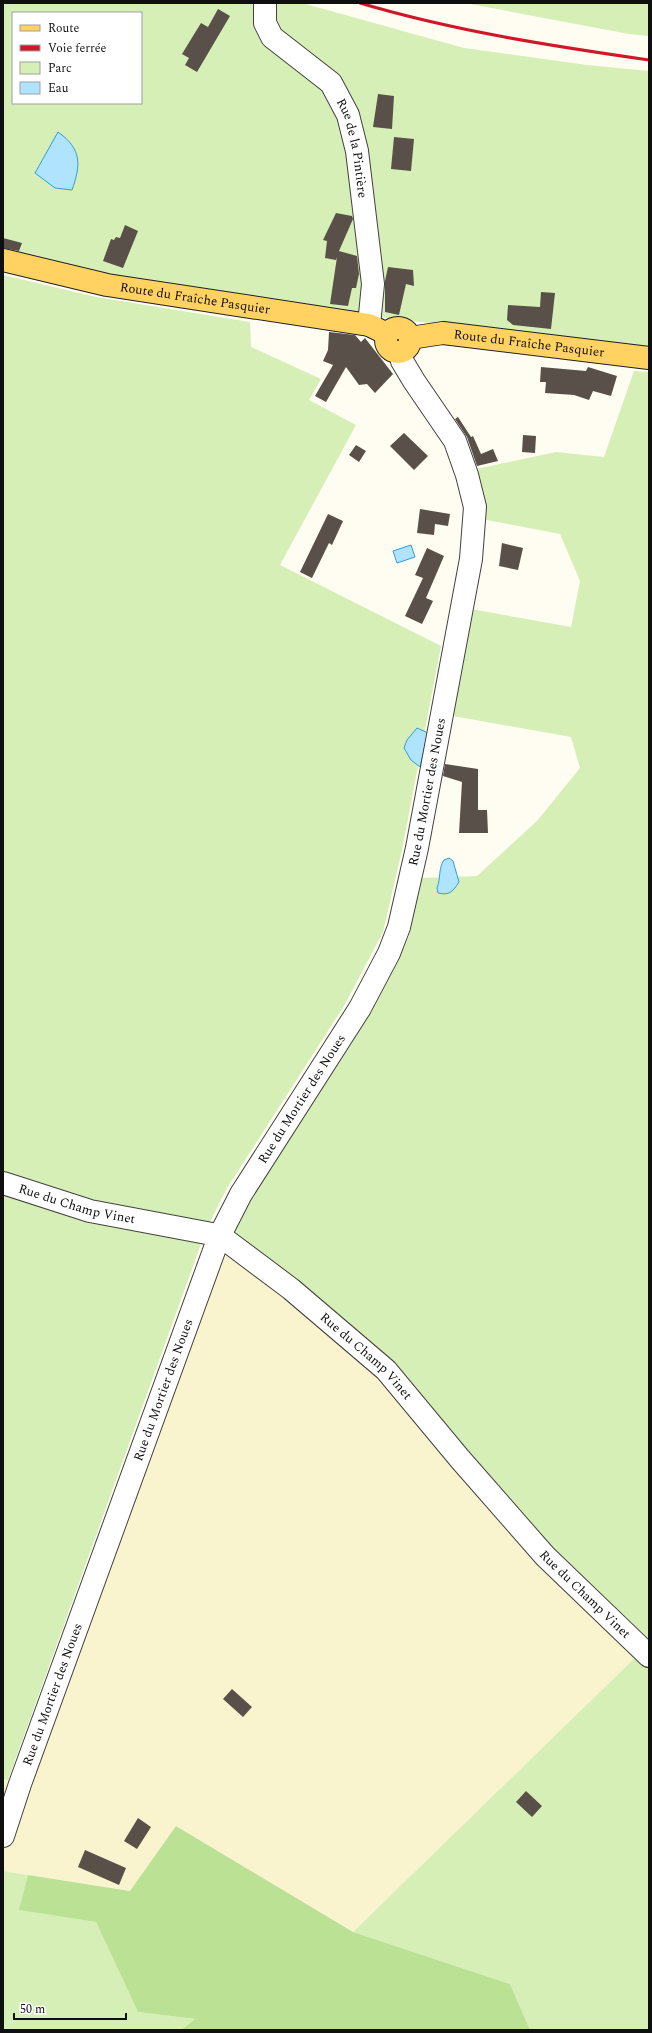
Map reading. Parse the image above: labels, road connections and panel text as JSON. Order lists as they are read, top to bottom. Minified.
{"streets":{"main road":["Route du Fraîche Pasquier"],"street":["Rue de la Pintière","Rue du Mortier des Noues","Rue du Champ Vinet"]},"crossings":[["Rue de la Pintière","Route du Fraîche Pasquier"],["Route du Fraîche Pasquier","Rue du Mortier des Noues"],["Rue du Mortier des Noues","Rue du Champ Vinet"]],"legend":["Route","Voie ferrée","Parc","Eau"],"scale_bar":"50 m"}
